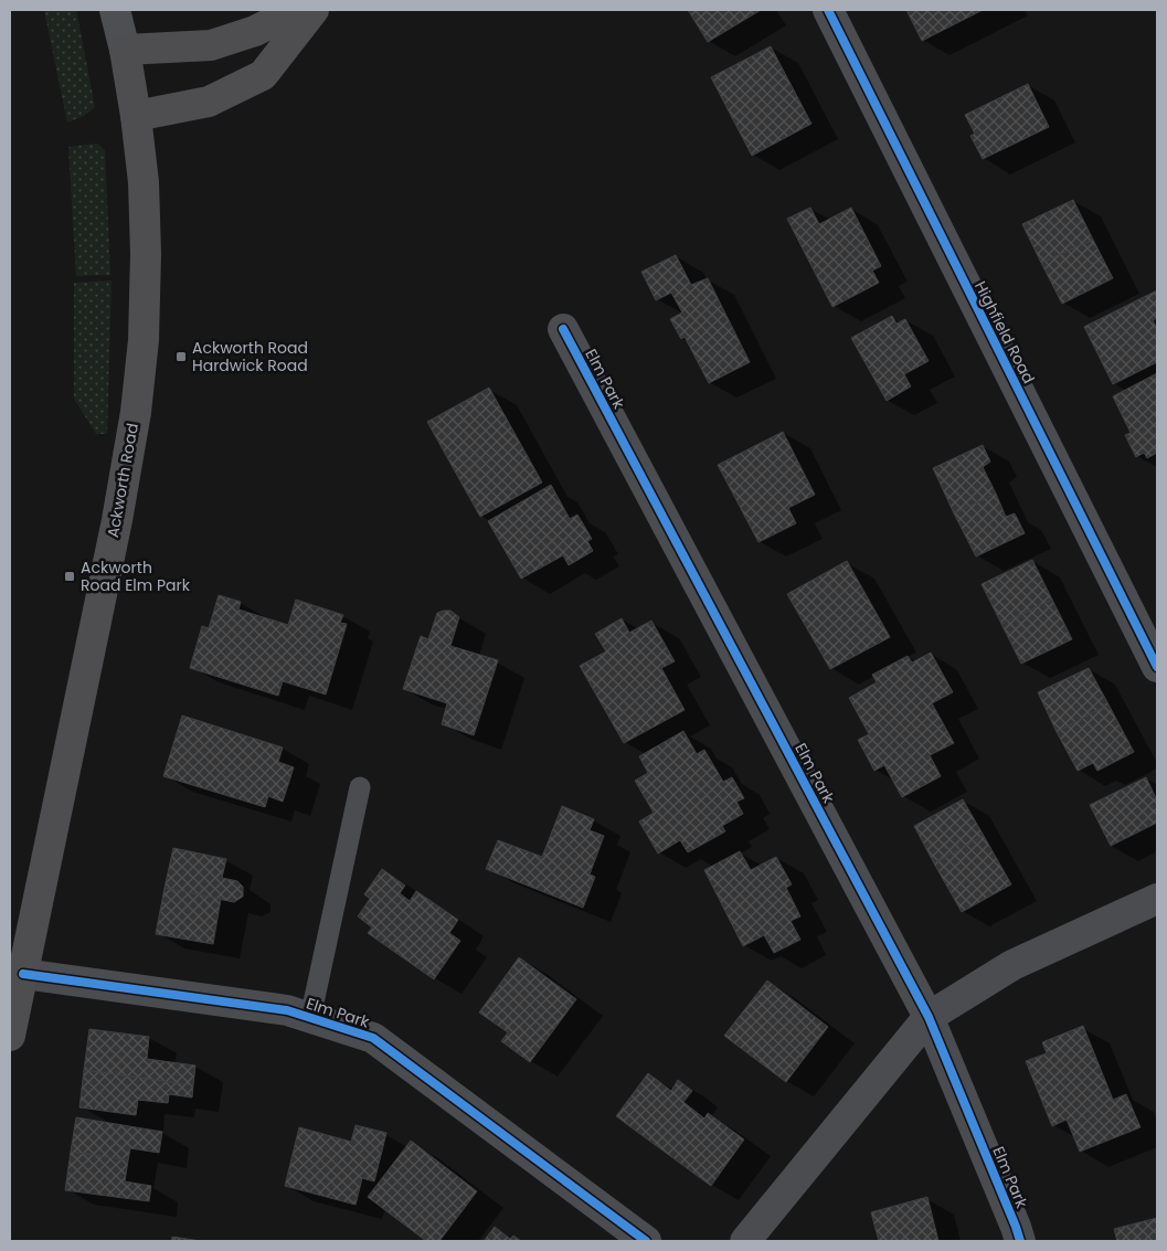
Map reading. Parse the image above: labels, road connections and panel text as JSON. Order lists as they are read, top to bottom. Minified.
{"streets":{"highway":["Ackworth Road"],"street":["Highfield Road","Elm Park"]},"crossings":[["Elm Park","Ackworth Road"]],"places":{"transit":["Ackworth Road Hardwick Road","Ackworth Road Elm Park"]}}
